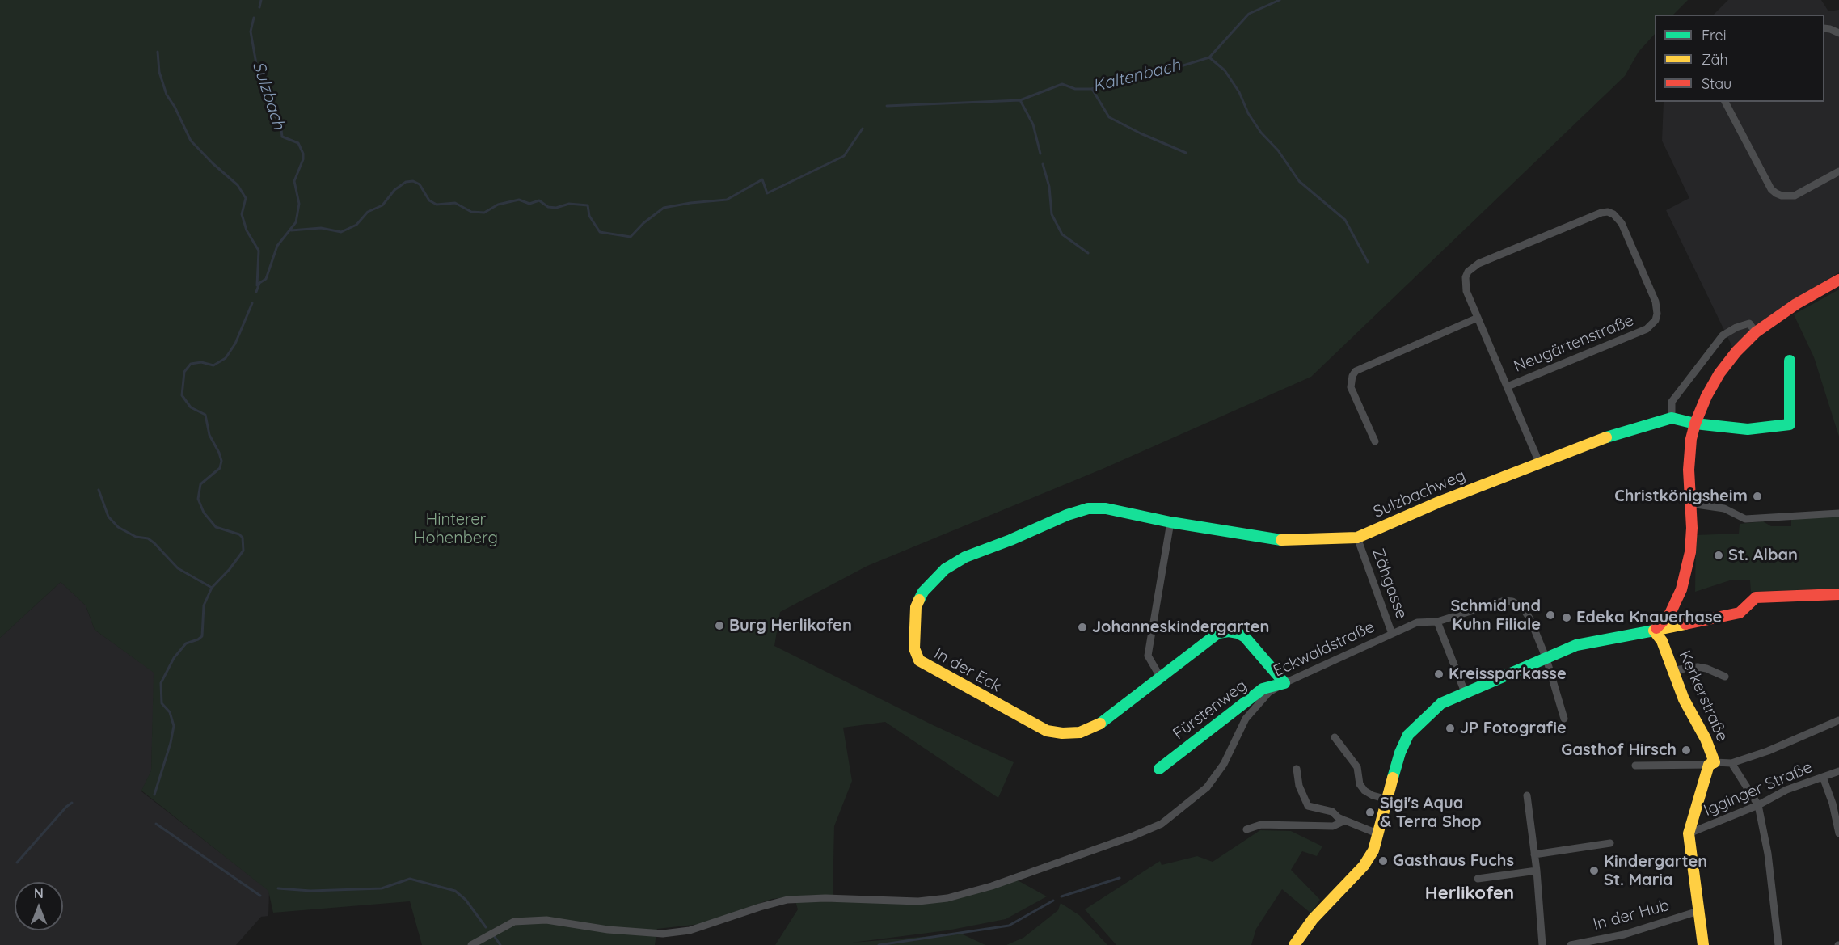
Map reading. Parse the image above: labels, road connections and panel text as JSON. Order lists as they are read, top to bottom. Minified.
{"streets":{"street":["Neugärtenstraße","Sulzbachweg","Zähgasse","Eckwaldstraße","In der Eck","Kerkerstraße","Fürstenweg","Igginger Straße","In der Hub"]},"crossings":[["Neugärtenstraße","Sulzbachweg"],["Sulzbachweg","Zähgasse"],["Sulzbachweg","In der Eck"],["Zähgasse","Eckwaldstraße"],["Eckwaldstraße","In der Eck"],["Eckwaldstraße","Fürstenweg"],["In der Eck","Fürstenweg"],["Kerkerstraße","Igginger Straße"],["Kerkerstraße","In der Hub"]],"districts":["Herlikofen"],"water":["Kaltenbach","Sulzbach"],"parks":["Hinterer Hohenberg"],"places":["Christkönigsheim","St. Alban","Schmid und Kuhn Filiale","Edeka Knauerhase","Burg Herlikofen","Johanneskindergarten","Kreissparkasse","JP Fotografie","Gasthof Hirsch","Sigi's Aqua & Terra Shop","Gasthaus Fuchs","Kindergarten St. Maria"],"legend":["Frei","Zäh","Stau"],"north":"top"}
